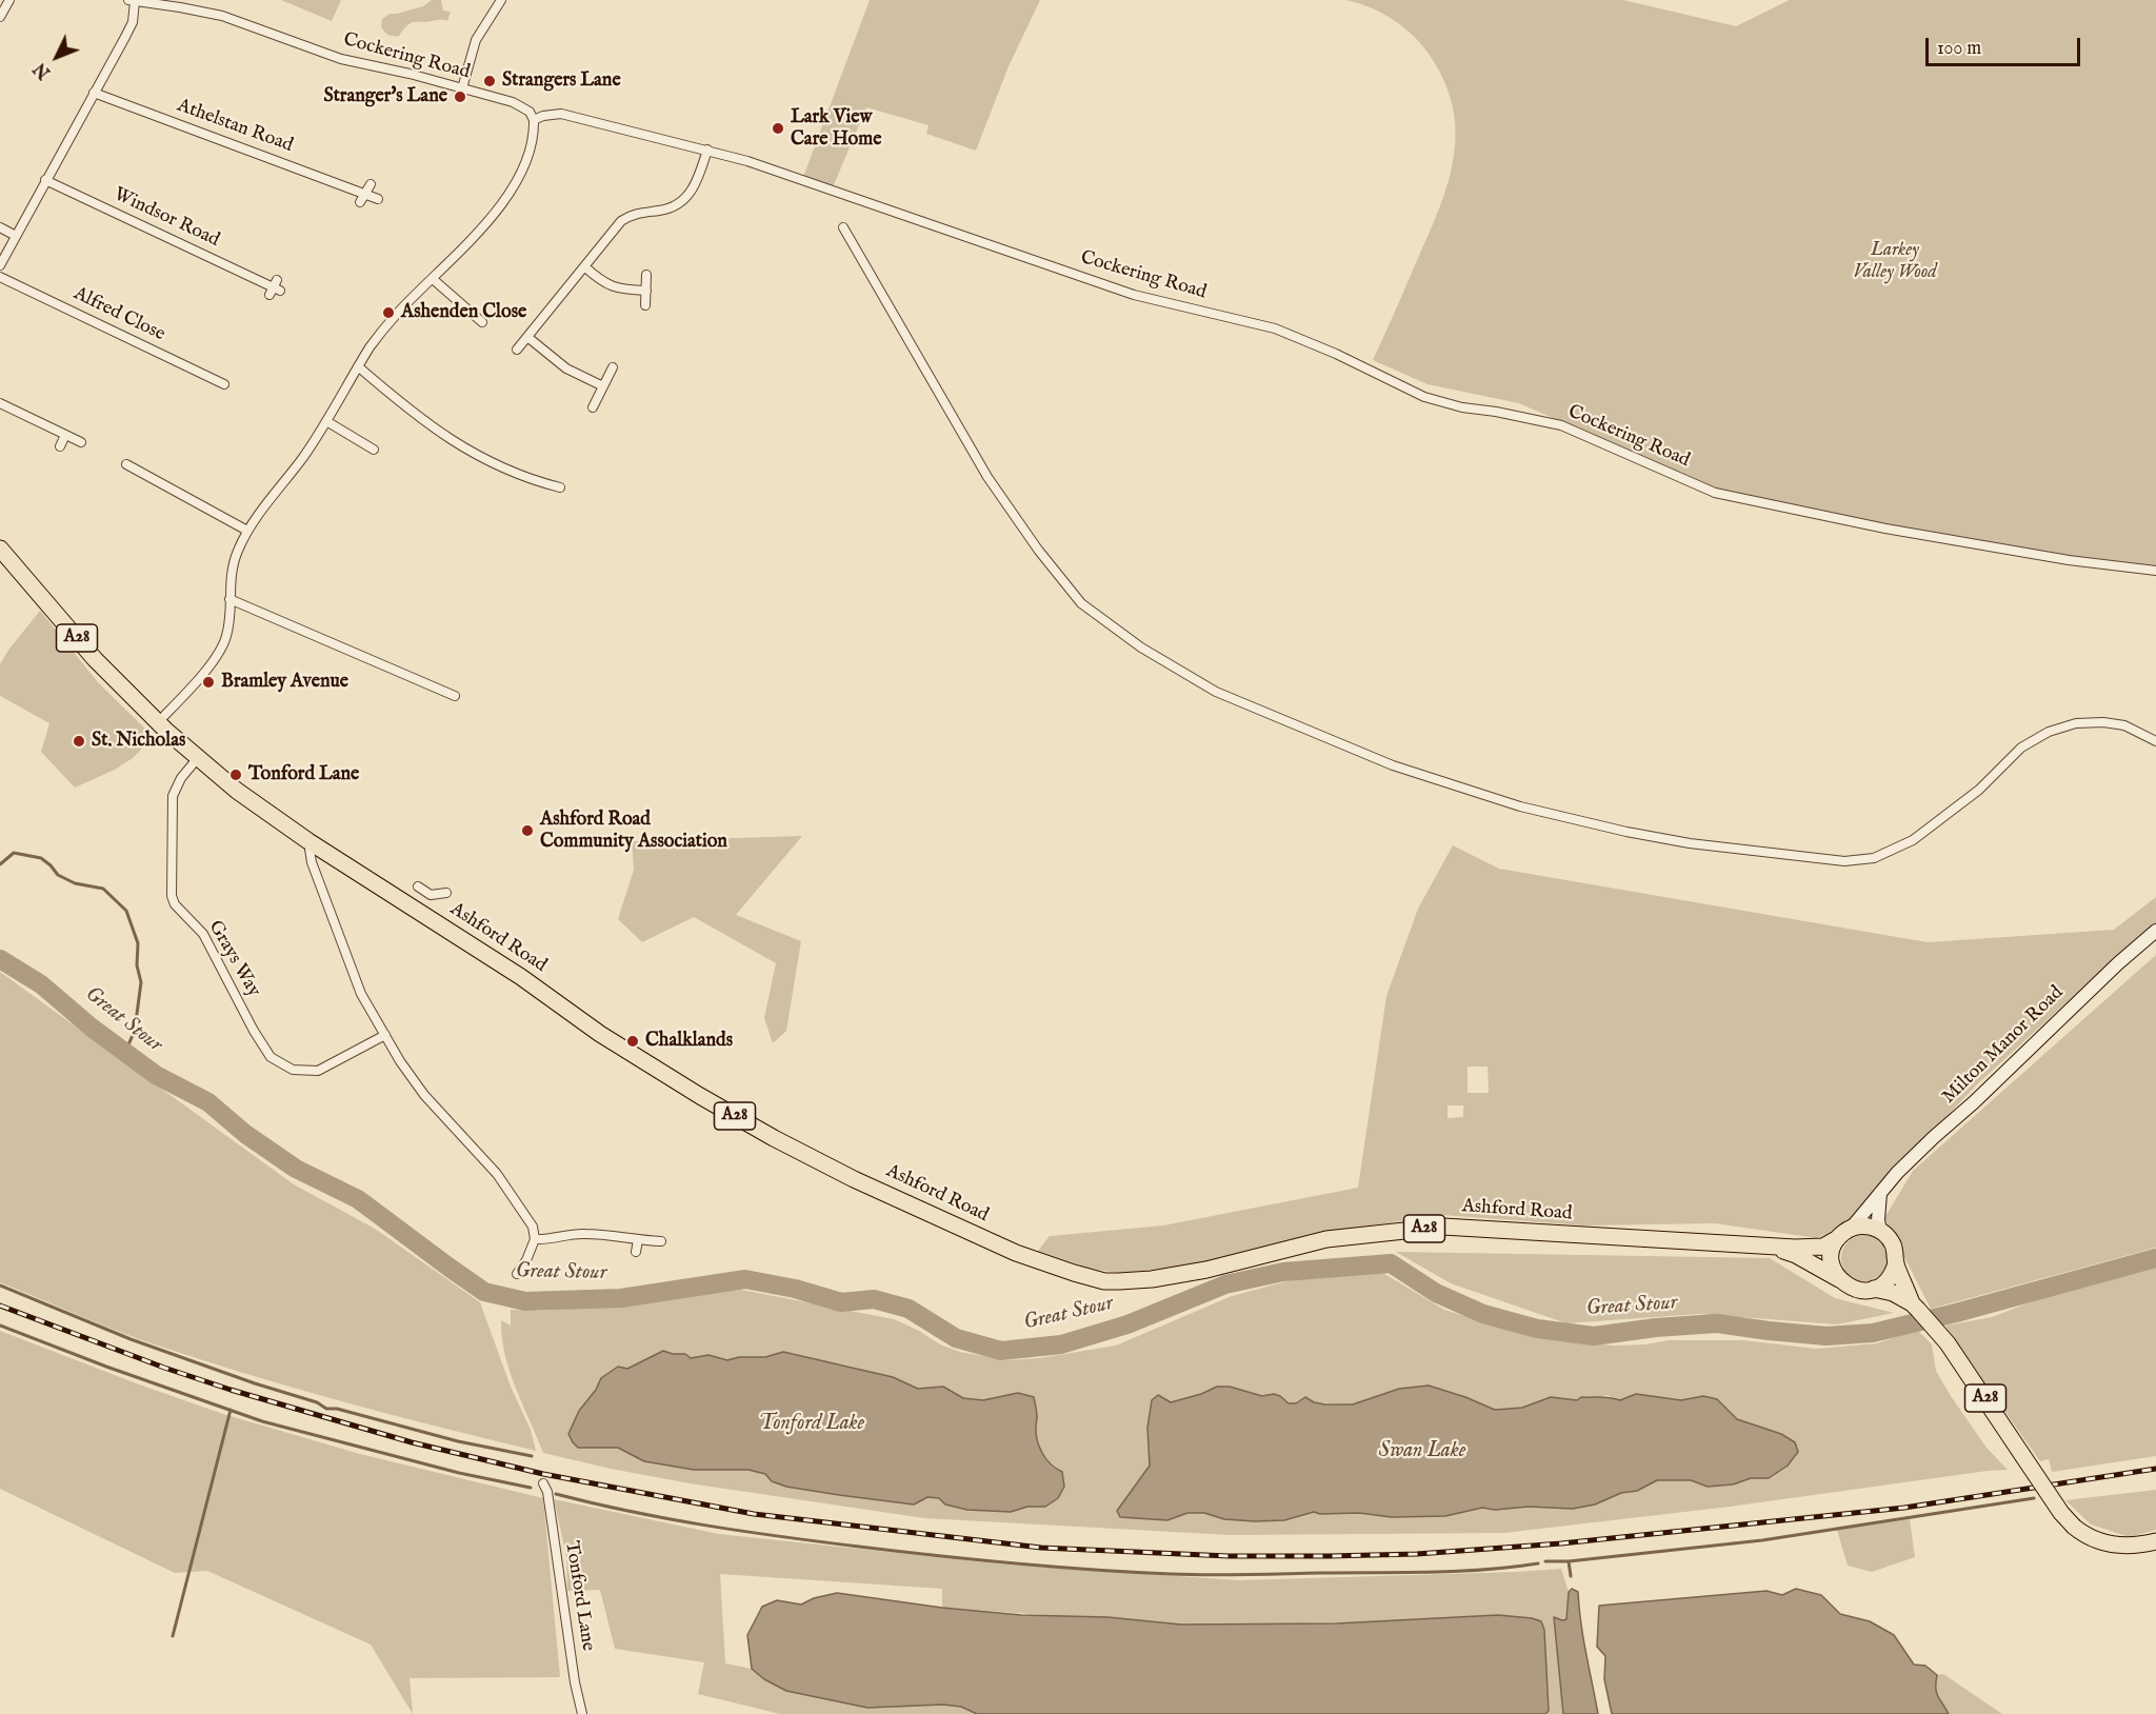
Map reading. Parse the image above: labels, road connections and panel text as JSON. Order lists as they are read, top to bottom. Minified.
{"streets":{"highway":["A28","Ashford Road"],"street":["Cockering Road","Athelstan Road","Windsor Road","Alfred Close","Grays Way","Milton Manor Road","Tonford Lane"]},"crossings":[["A28","Ashford Road"],["A28","Grays Way"],["A28","Milton Manor Road"],["Ashford Road","Grays Way"],["Ashford Road","Milton Manor Road"]],"water":["Great Stour","Tonford Lake","Swan Lake"],"parks":["Larkey Valley Wood"],"places":["Strangers Lane","Stranger's Lane","Lark View Care Home","Ashenden Close","Bramley Avenue","St. Nicholas","Tonford Lane","Ashford Road Community Association","Chalklands"],"scale_bar":"100 m","north":"bottom left"}
